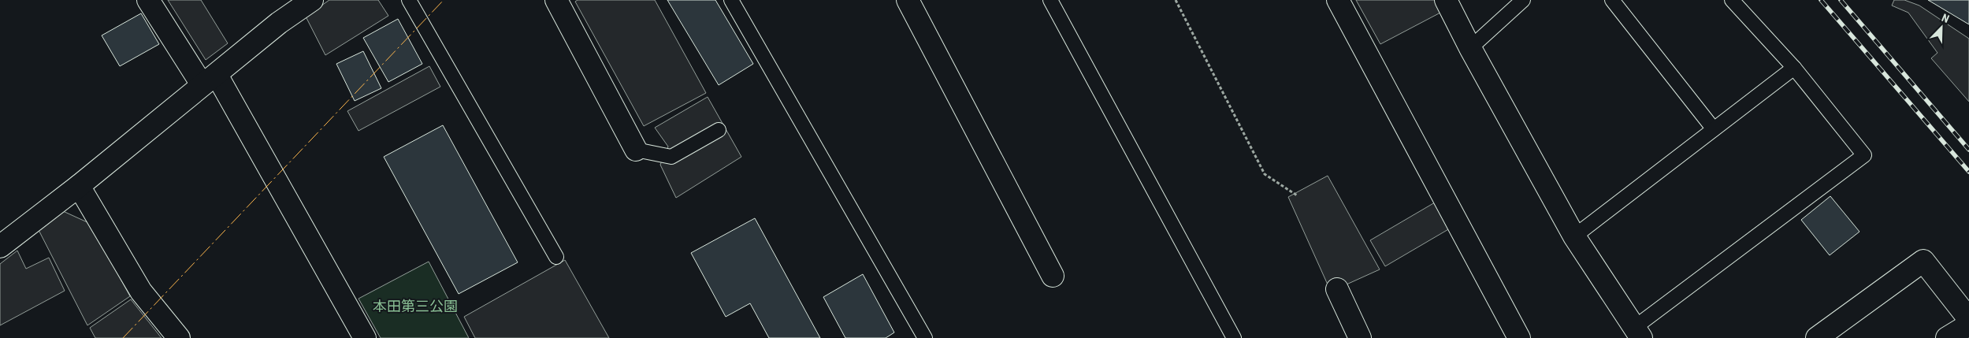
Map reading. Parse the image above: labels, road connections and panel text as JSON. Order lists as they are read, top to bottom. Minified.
{"parks":["本田第三公園"],"north":"top right"}
